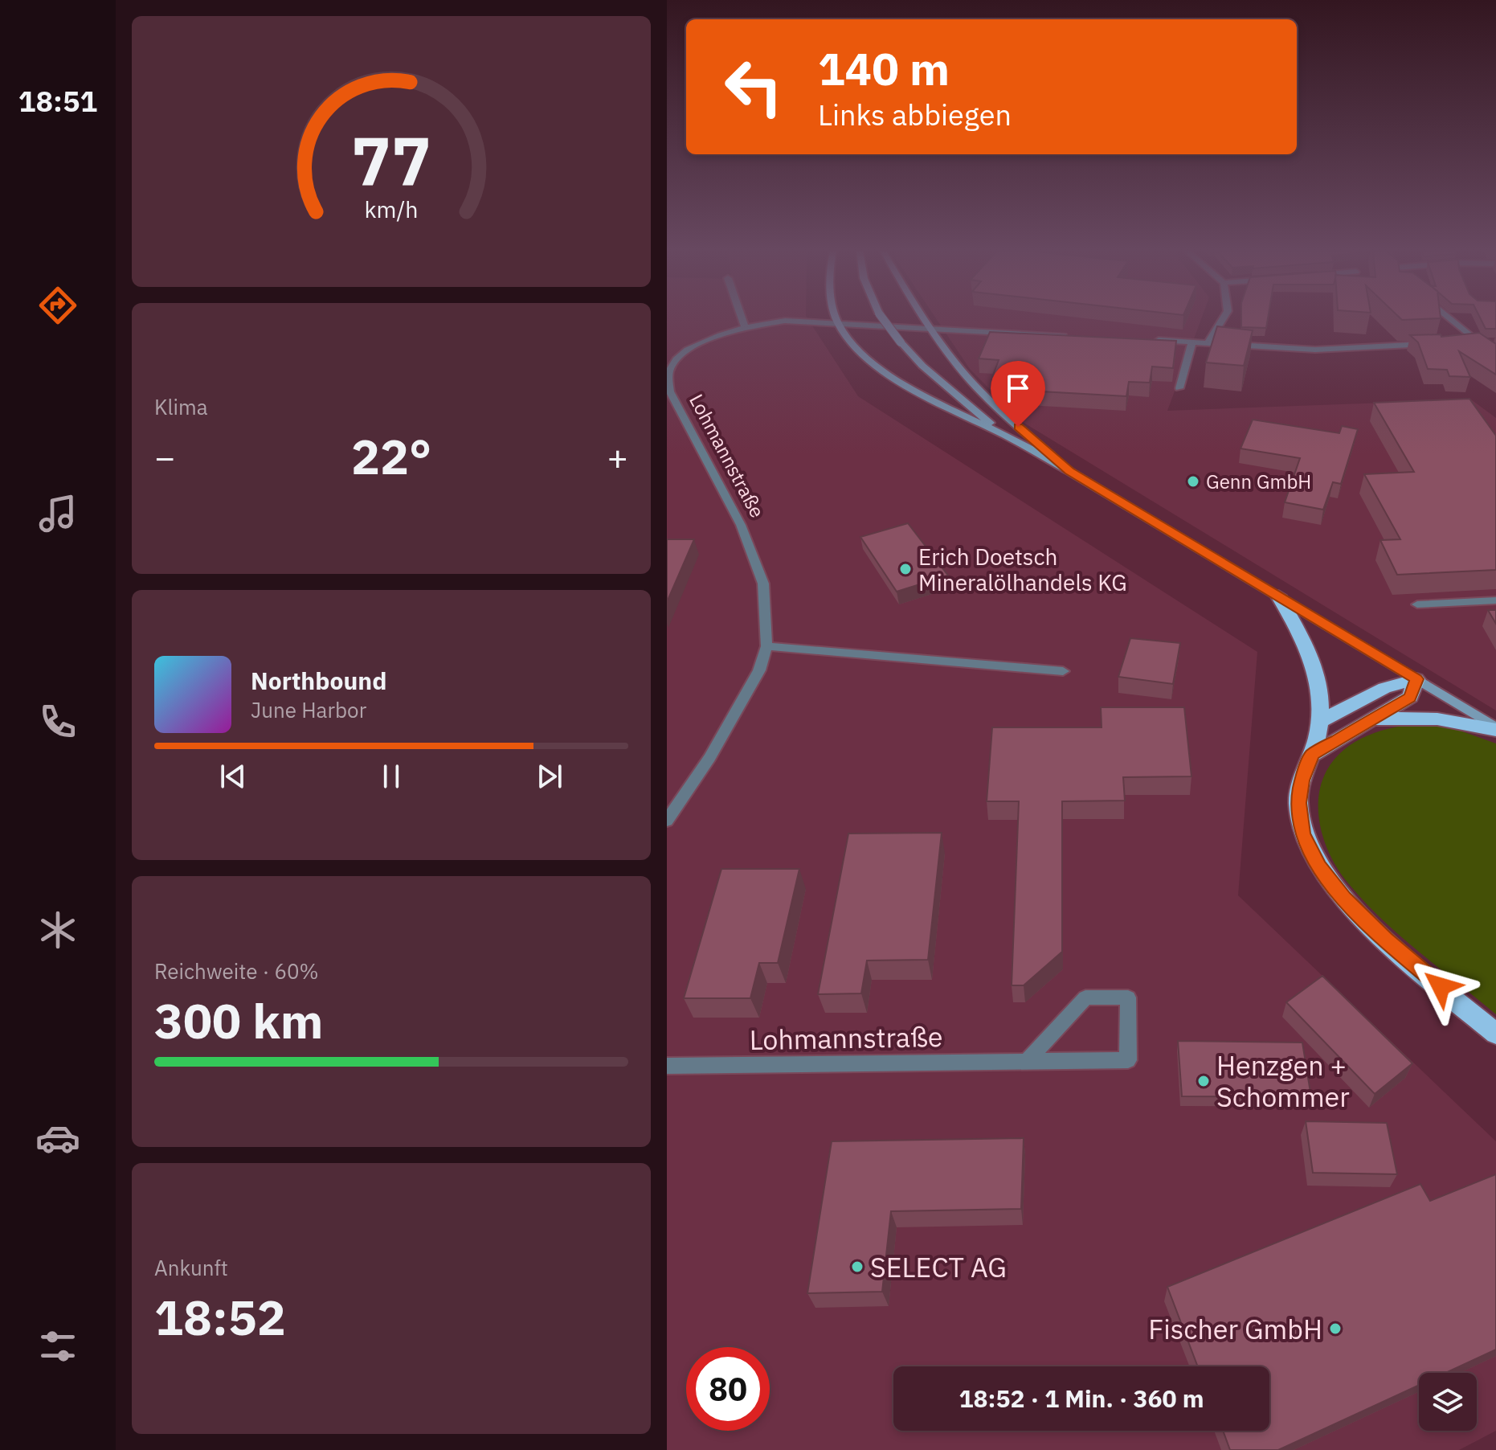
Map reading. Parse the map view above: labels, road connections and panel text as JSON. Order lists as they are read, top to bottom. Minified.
{"streets":{"street":["Lohmannstraße"]},"places":["Genn GmbH","Erich Doetsch Mineralölhandels KG","Henzgen + Schommer","SELECT AG","Fischer GmbH"],"page":{"tabs":"18:51","turn":["140 m","Links abbiegen"],"tile":["Klima",["Reichweite · 60%","300 km"],["Ankunft","18:52"]],"heat":["−","22°","+"],"song":["Northbound","June Harbor"],"limit":"80","trip":"18:52 · 1 Min. · 360 m","gauge":["77","km/h"]}}
